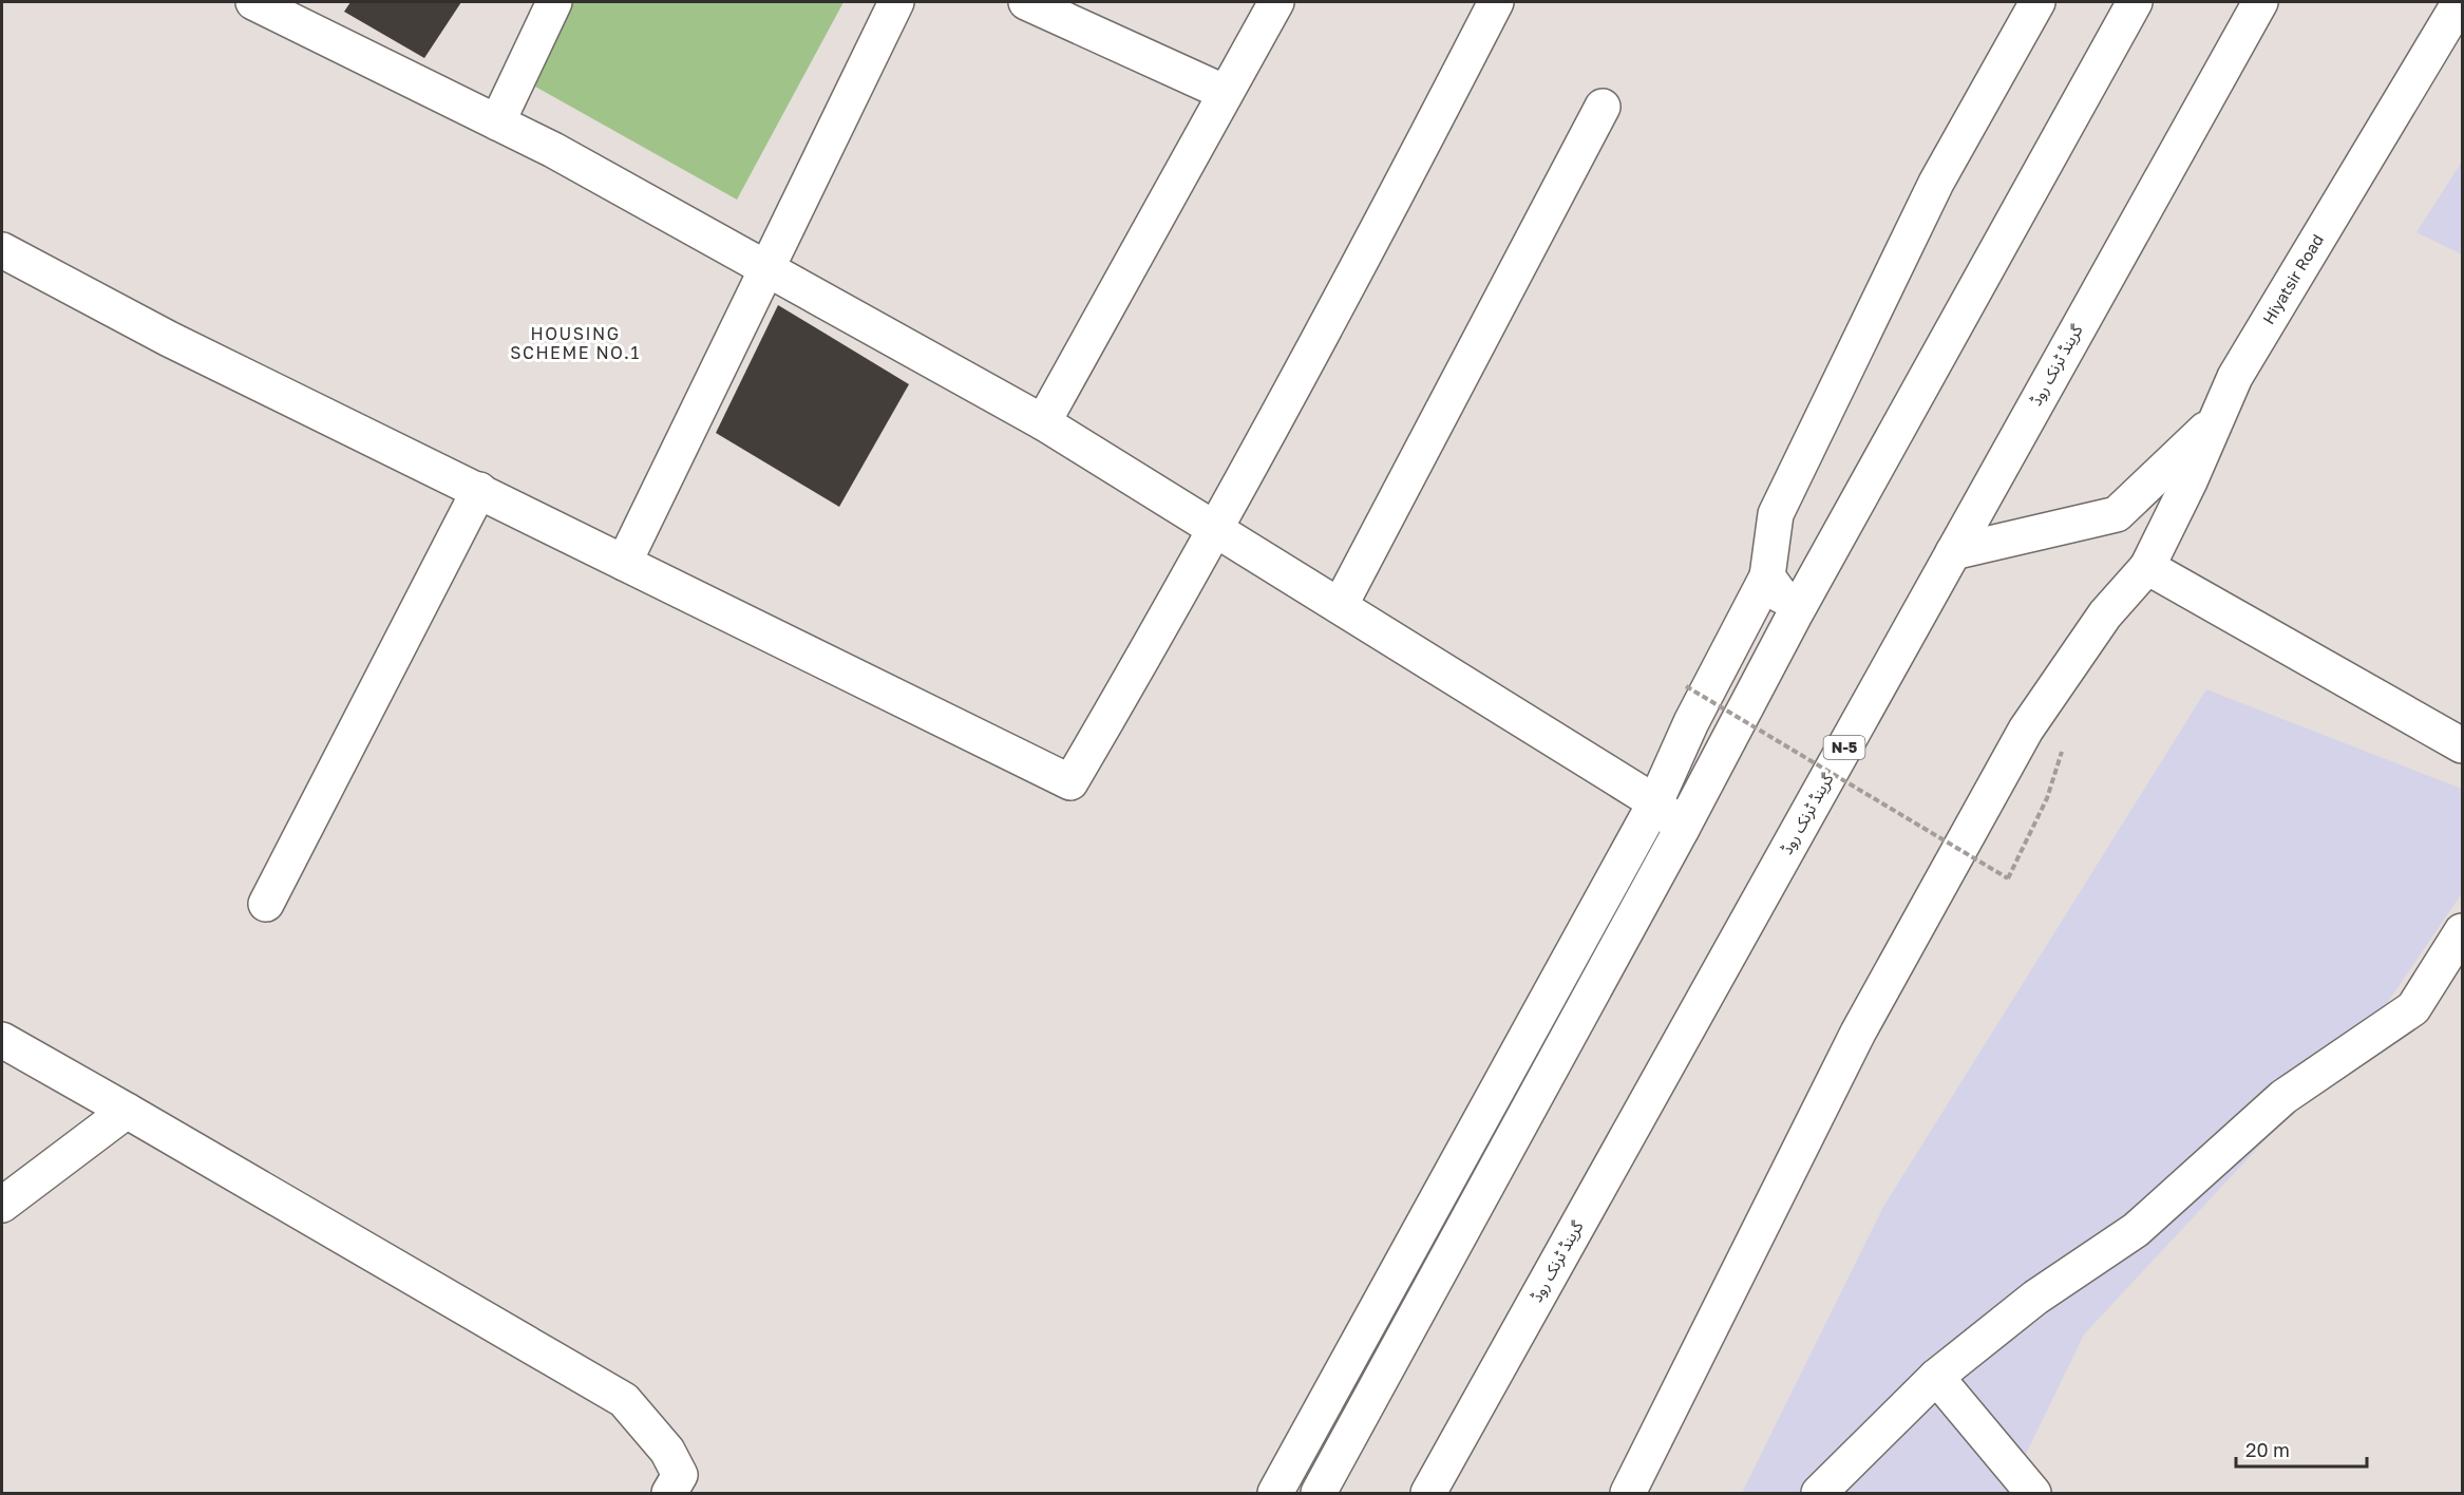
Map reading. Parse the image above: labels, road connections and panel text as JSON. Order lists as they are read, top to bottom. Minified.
{"streets":{"main road":["Hiyatsir Road","گرینڈ ٹرنک روڈ","N-5"]},"districts":["HOUSING SCHEME NO.1"],"scale_bar":"20 m"}
